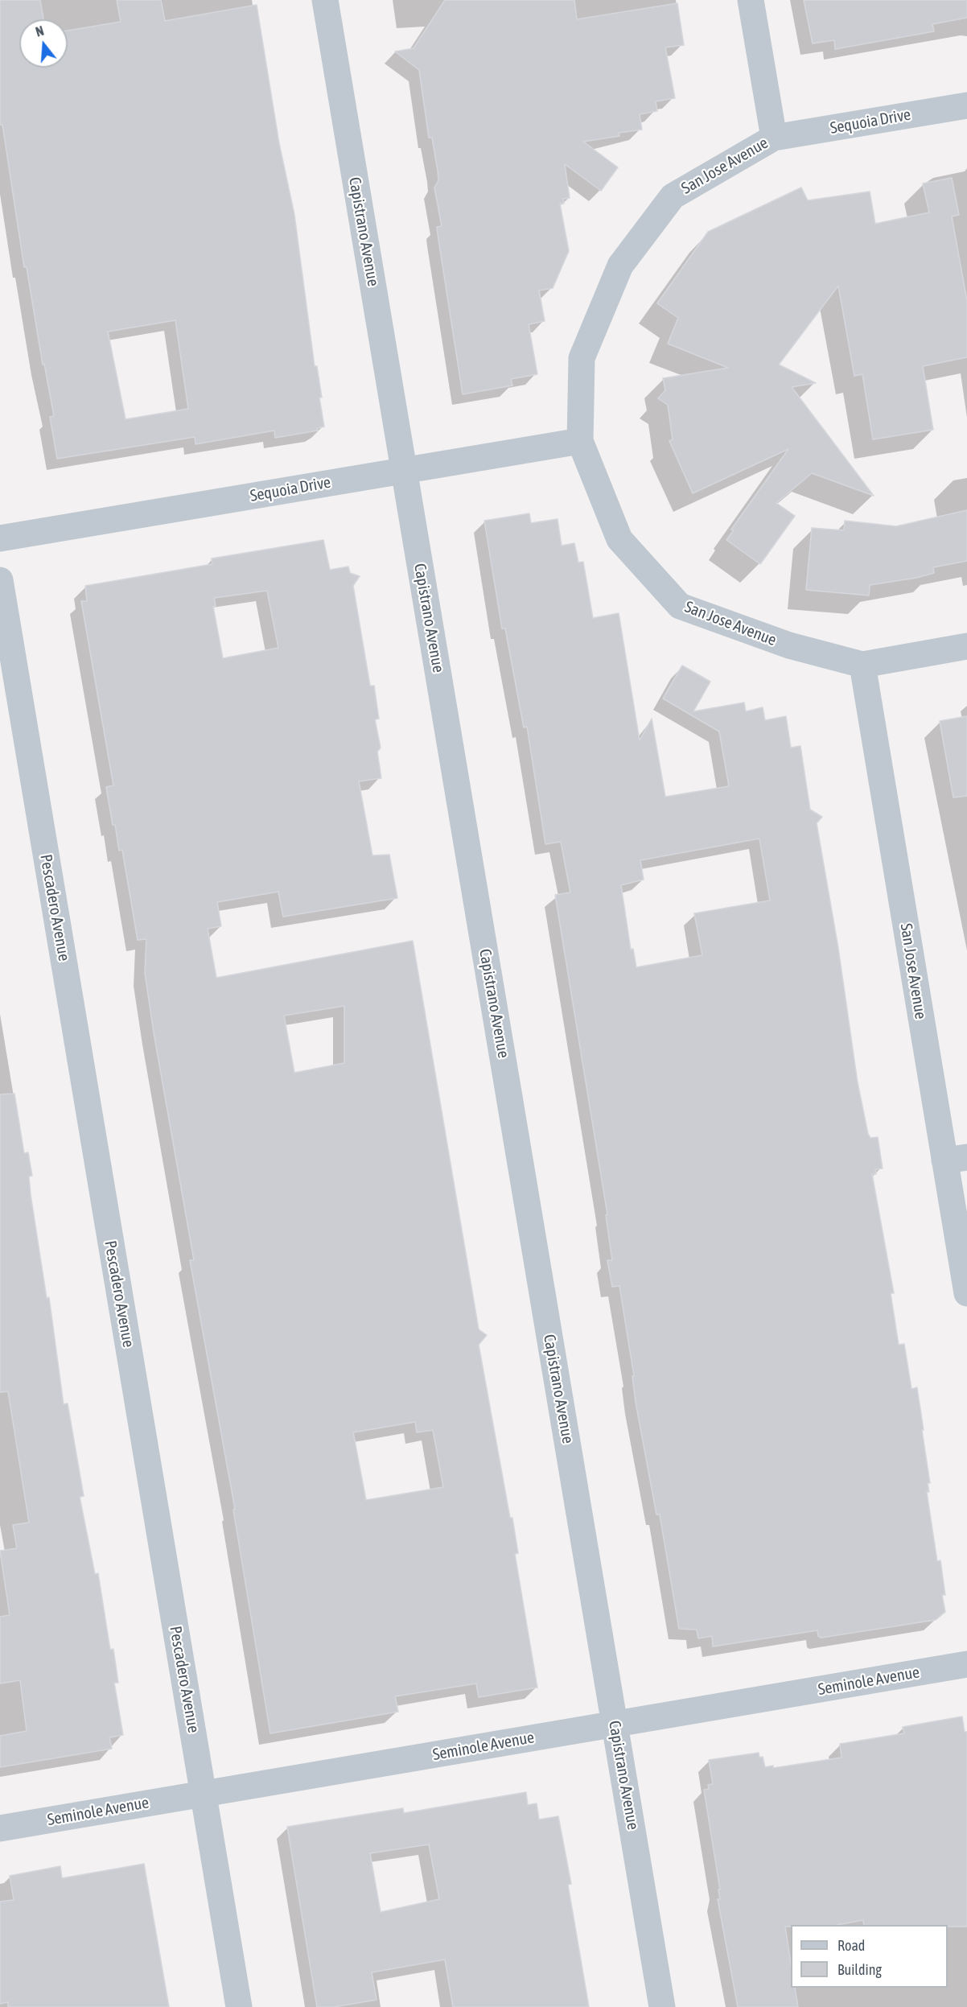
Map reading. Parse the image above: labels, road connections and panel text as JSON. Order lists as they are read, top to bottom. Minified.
{"streets":{"street":["Sequoia Drive","San Jose Avenue","Capistrano Avenue","Pescadero Avenue","Seminole Avenue"]},"crossings":[["Sequoia Drive","San Jose Avenue"],["Sequoia Drive","Capistrano Avenue"],["Capistrano Avenue","Seminole Avenue"],["Pescadero Avenue","Seminole Avenue"]],"legend":["Road","Building"],"north":"top"}
